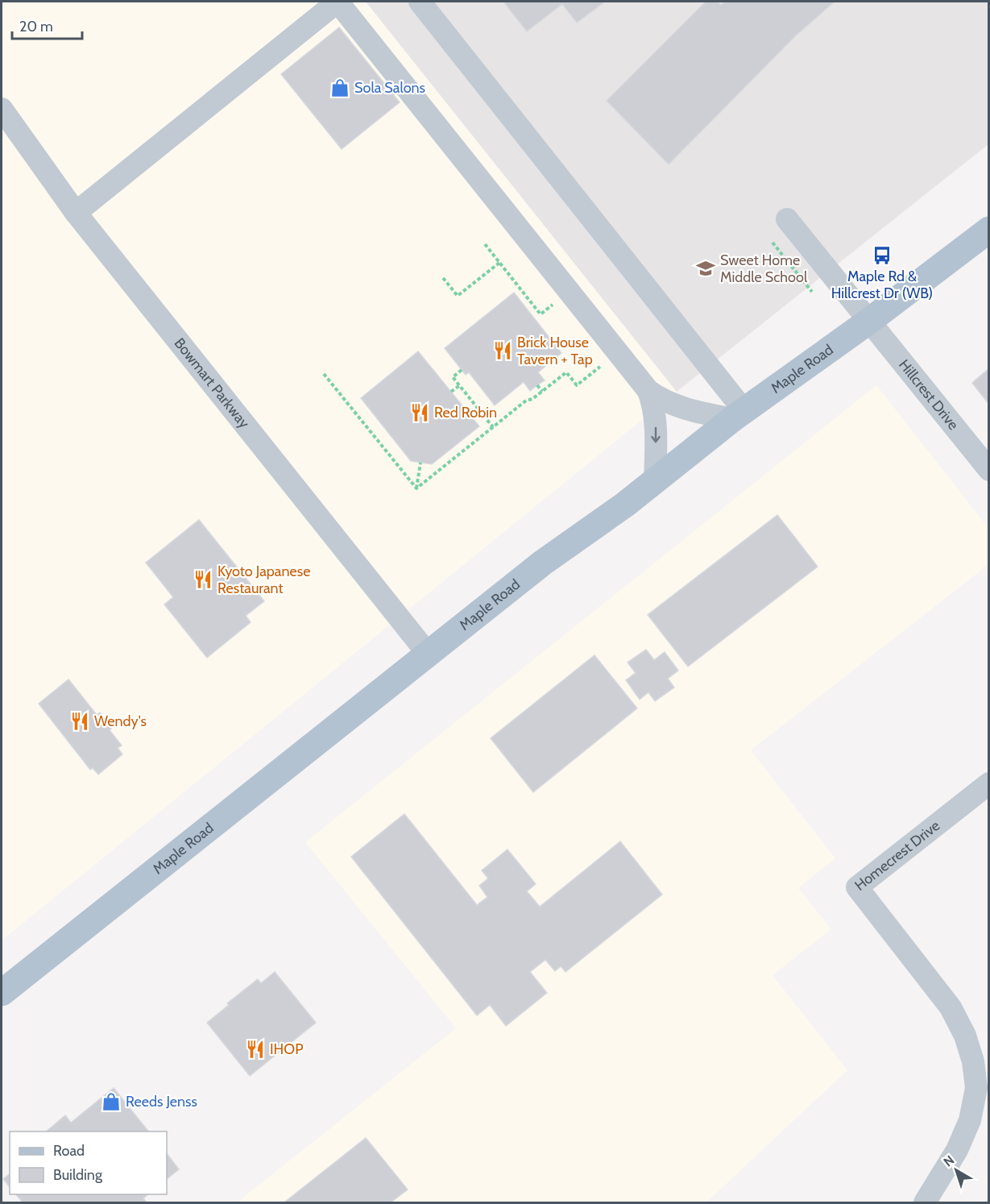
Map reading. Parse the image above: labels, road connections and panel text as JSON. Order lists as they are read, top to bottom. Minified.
{"streets":{"main road":["Maple Road"],"street":["Bowmart Parkway","Hillcrest Drive","Homecrest Drive"]},"crossings":[["Maple Road","Bowmart Parkway"],["Maple Road","Hillcrest Drive"]],"places":{"shop":["Sola Salons","Reeds Jenss"],"bus stop":["Maple Rd & Hillcrest Dr (WB)"],"school or university":["Sweet Home Middle School"],"restaurant":["Brick House Tavern + Tap","Red Robin","Kyoto Japanese Restaurant","Wendy's","IHOP"]},"legend":["Road","Building"],"scale_bar":"20 m","north":"top left"}
